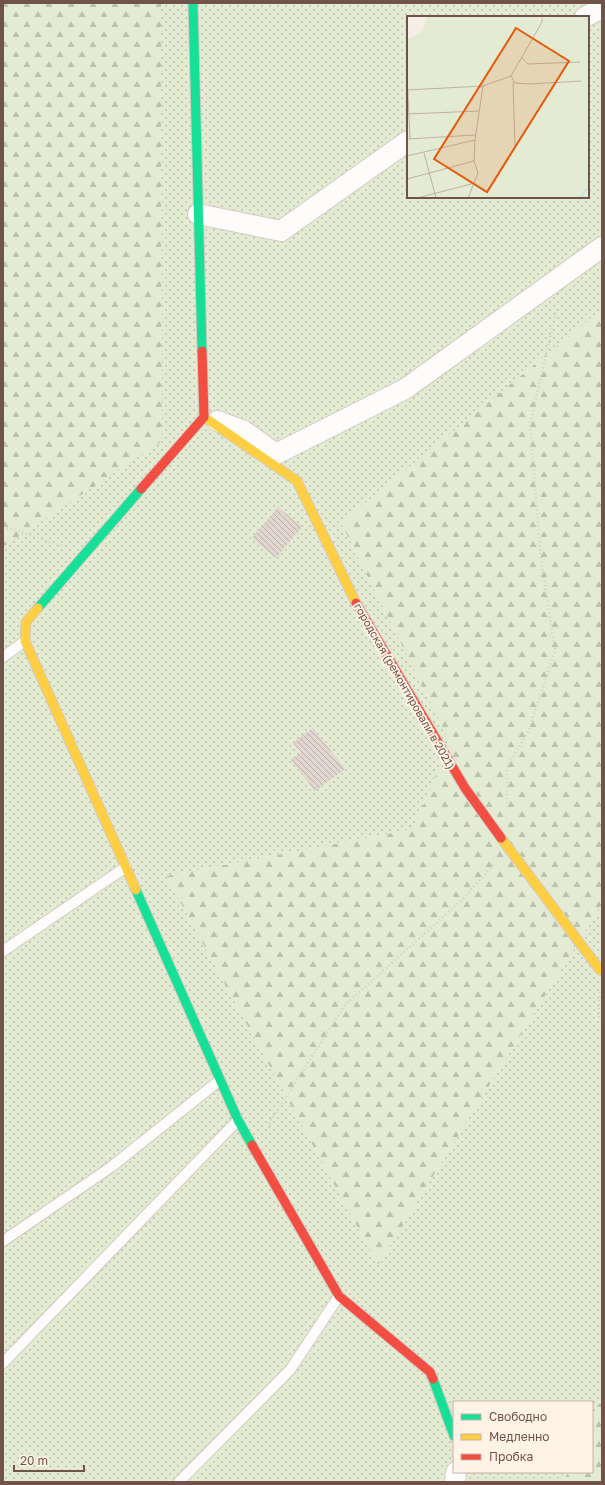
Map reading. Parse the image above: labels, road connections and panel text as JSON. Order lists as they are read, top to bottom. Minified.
{"streets":{"street":["городская (ремонтировали в 2021)"]},"legend":["Свободно","Медленно","Пробка"],"scale_bar":"20 m"}
